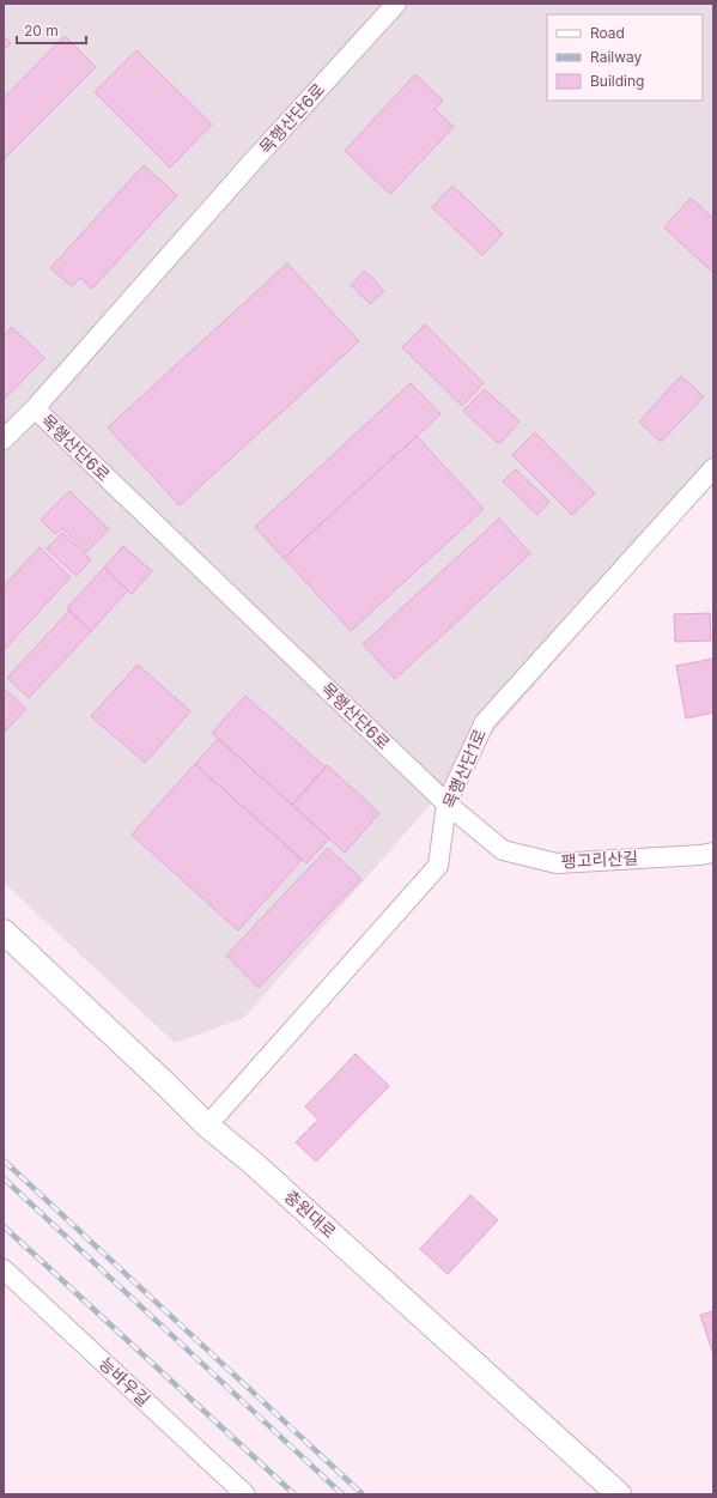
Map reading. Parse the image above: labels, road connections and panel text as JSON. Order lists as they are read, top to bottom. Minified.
{"streets":{"street":["목행산단6로","목행산단1로","팽고리산길","충원대로","능바우길"]},"crossings":[["목행산단6로","목행산단1로"],["목행산단6로","팽고리산길"],["목행산단1로","팽고리산길"],["목행산단1로","충원대로"]],"legend":["Road","Railway","Building"],"scale_bar":"20 m"}
